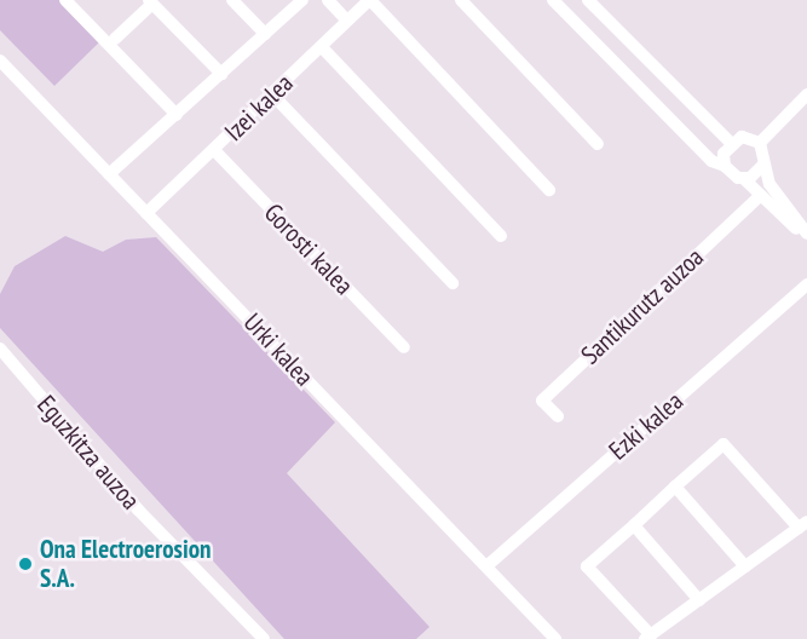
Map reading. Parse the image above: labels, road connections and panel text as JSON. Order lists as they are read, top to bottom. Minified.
{"streets":{"street":["Izei kalea","Gorosti kalea","Santikurutz auzoa","Urki kalea","Ezki kalea","Eguzkitza auzoa"]},"crossings":[["Izei kalea","Gorosti kalea"],["Izei kalea","Urki kalea"],["Urki kalea","Ezki kalea"]],"places":["Ona Electroerosion S.A."]}
